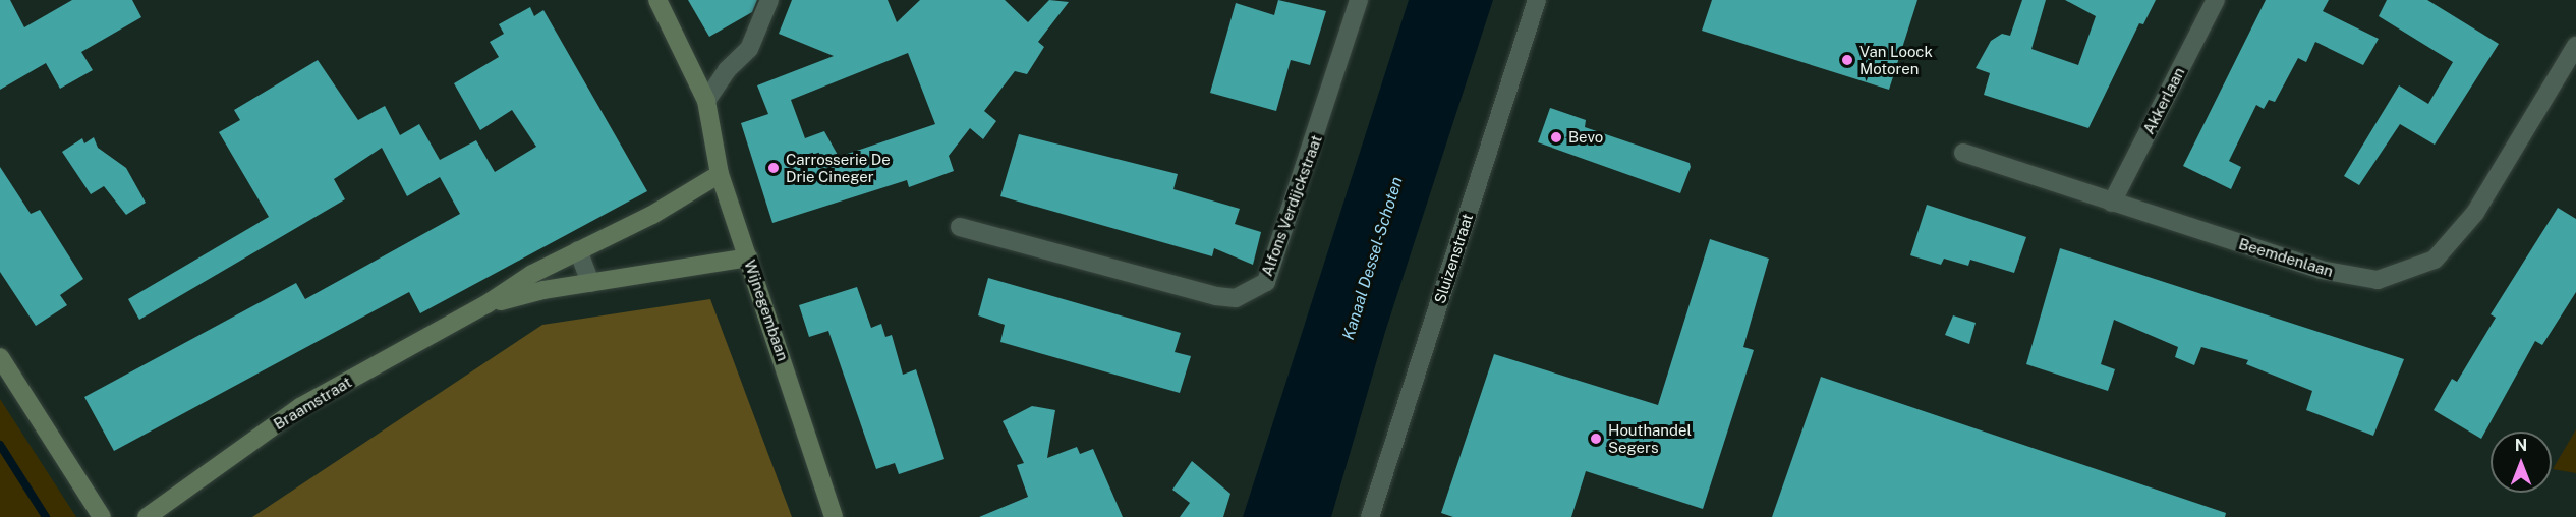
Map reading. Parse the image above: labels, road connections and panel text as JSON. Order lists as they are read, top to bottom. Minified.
{"streets":{"street":["Akkerlaan","Alfons Verdijckstraat","Beemdenlaan","Sluizenstraat","Wijnegembaan","Braamstraat"]},"crossings":[["Akkerlaan","Beemdenlaan"],["Wijnegembaan","Braamstraat"]],"water":["Kanaal Dessel-Schoten"],"places":["Van Loock Motoren","Bevo","Carrosserie De Drie Cineger","Houthandel Segers"],"north":"top"}
